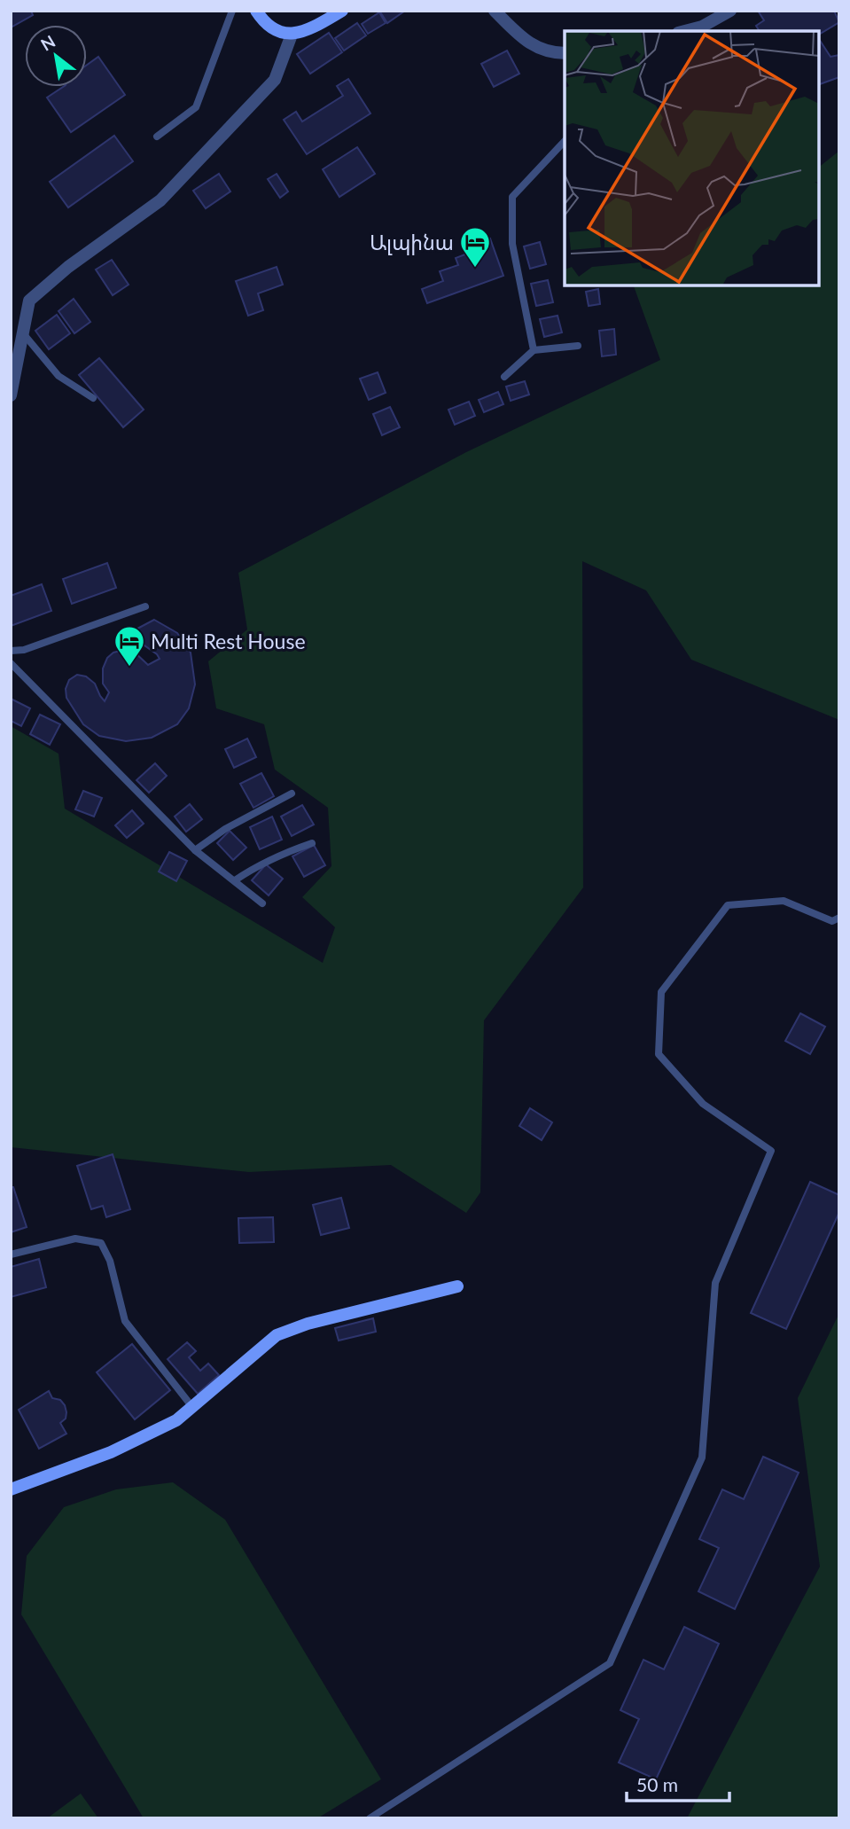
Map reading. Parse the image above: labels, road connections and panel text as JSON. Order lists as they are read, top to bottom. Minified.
{"places":{"hotel":["Ալպինա","Multi Rest House"]},"scale_bar":"50 m","north":"top left"}
